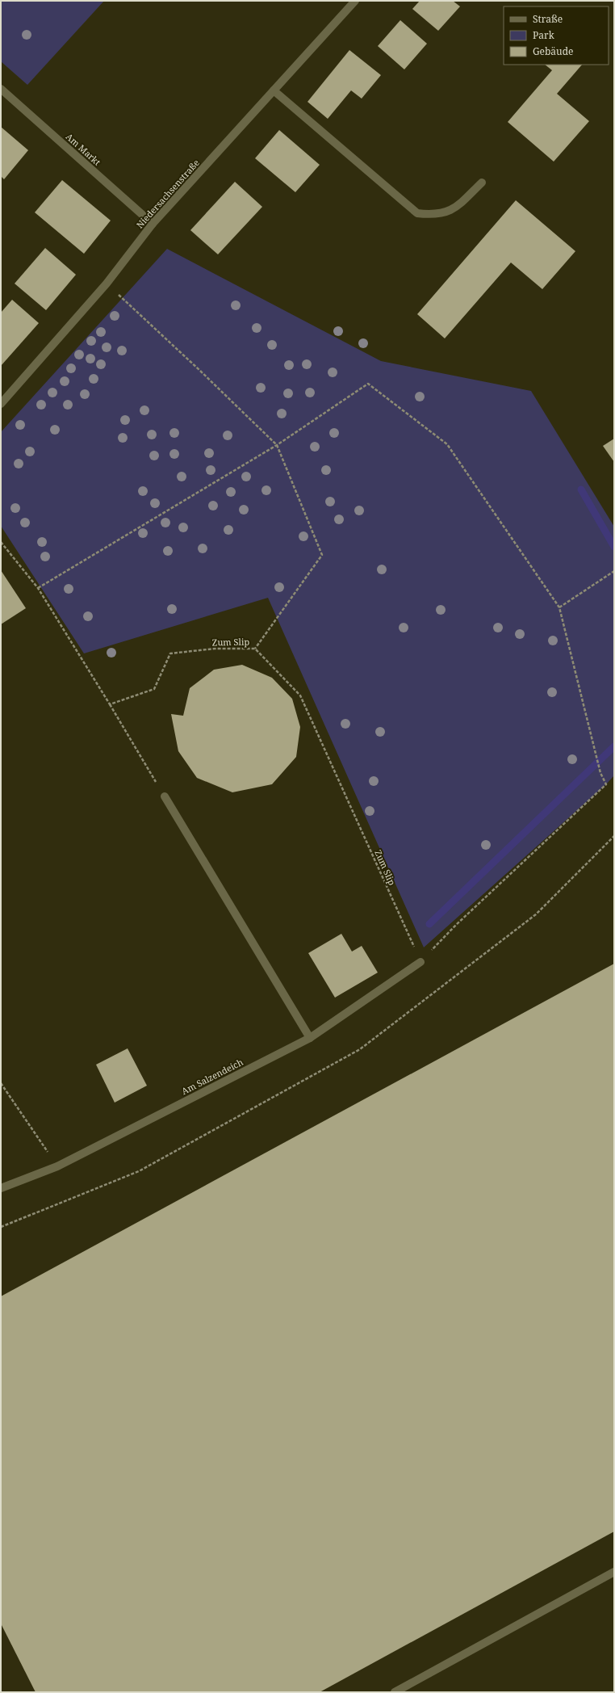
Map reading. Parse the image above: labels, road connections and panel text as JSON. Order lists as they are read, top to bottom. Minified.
{"streets":{"street":["Am Markt","Niedersachsenstraße","Am Salzendeich"],"path":["Zum Slip"]},"crossings":[["Am Markt","Niedersachsenstraße"],["Zum Slip","Am Salzendeich"]],"legend":["Straße","Park","Gebäude"]}
